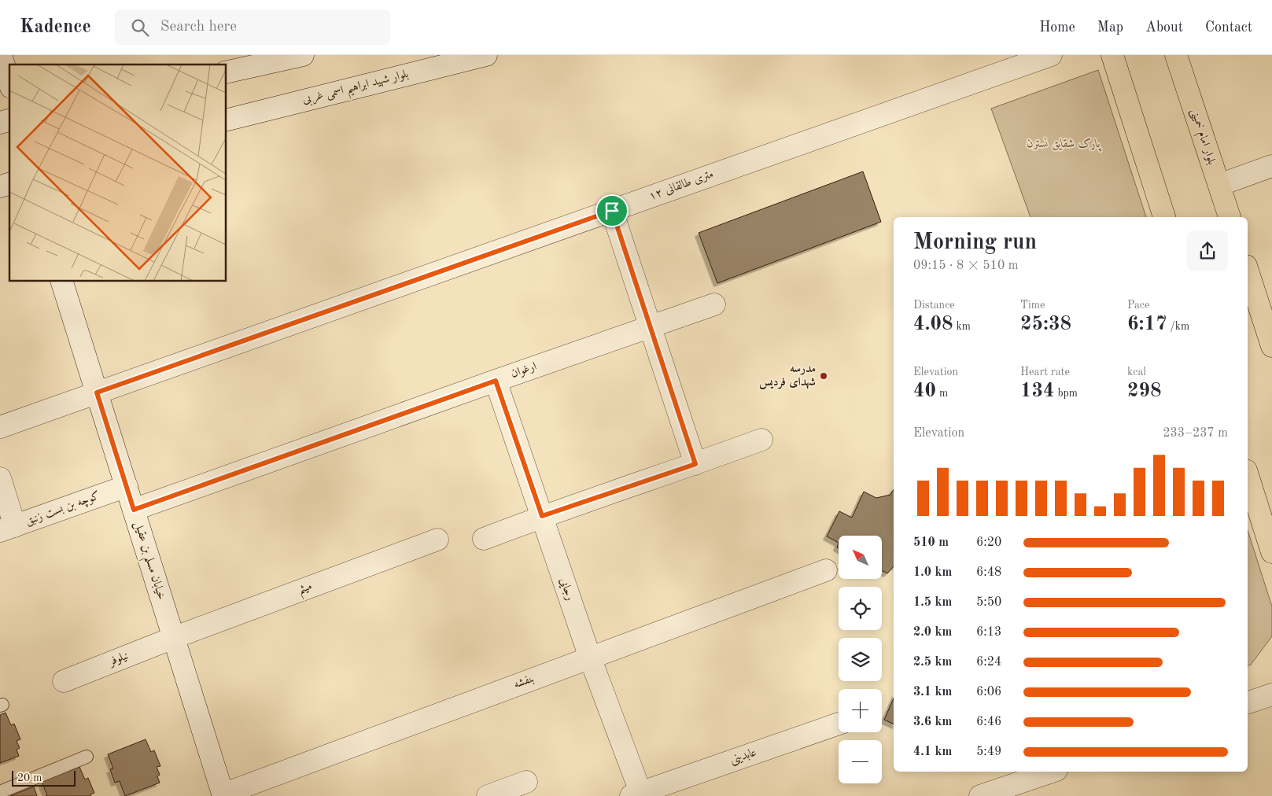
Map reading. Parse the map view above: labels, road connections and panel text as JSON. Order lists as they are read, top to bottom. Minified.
{"streets":{"main road":["بلوار امام خمینی"],"street":["بلوار شهید ابراهیم اسمی غربی","۱۲ متری طالقانی","ارغوان","کوچه بن بست زنبق","خیابان مسلم بن عقیل","میثم","رجایی","نیلوفر","بنفشه","عابدینی"]},"crossings":[["۱۲ متری طالقانی","خیابان مسلم بن عقیل"],["ارغوان","خیابان مسلم بن عقیل"],["ارغوان","رجایی"],["کوچه بن بست زنبق","خیابان مسلم بن عقیل"],["خیابان مسلم بن عقیل","میثم"],["خیابان مسلم بن عقیل","نیلوفر"],["خیابان مسلم بن عقیل","بنفشه"],["میثم","نیلوفر"],["رجایی","بنفشه"],["رجایی","عابدینی"]],"parks":["پارک شقایق نسترن"],"places":["مدرسه شهدای فردیس"],"scale_bar":"20 m","north":"top left","page":{"header":"Kadence","search":"Search here","nav":["Home","Map","About","Contact"],"heading":["Morning run","09:15 · 8 × 510 m"],"stats":[["Distance","4.08 km"],["Time","25:38"],["Pace","6:17 /km"],["Elevation","40 m"],["Heart rate","134 bpm"],["kcal","298"]],"chart":["Elevation","233–237 m"],"list":[{"name":"510 m","note":"6:20"},{"name":"1.0 km","note":"6:48"},{"name":"1.5 km","note":"5:50"},{"name":"2.0 km","note":"6:13"},{"name":"2.5 km","note":"6:24"},{"name":"3.1 km","note":"6:06"},{"name":"3.6 km","note":"6:46"},{"name":"4.1 km","note":"5:49"}],"map_buttons":["+","−"],"scale":"20 m"}}
